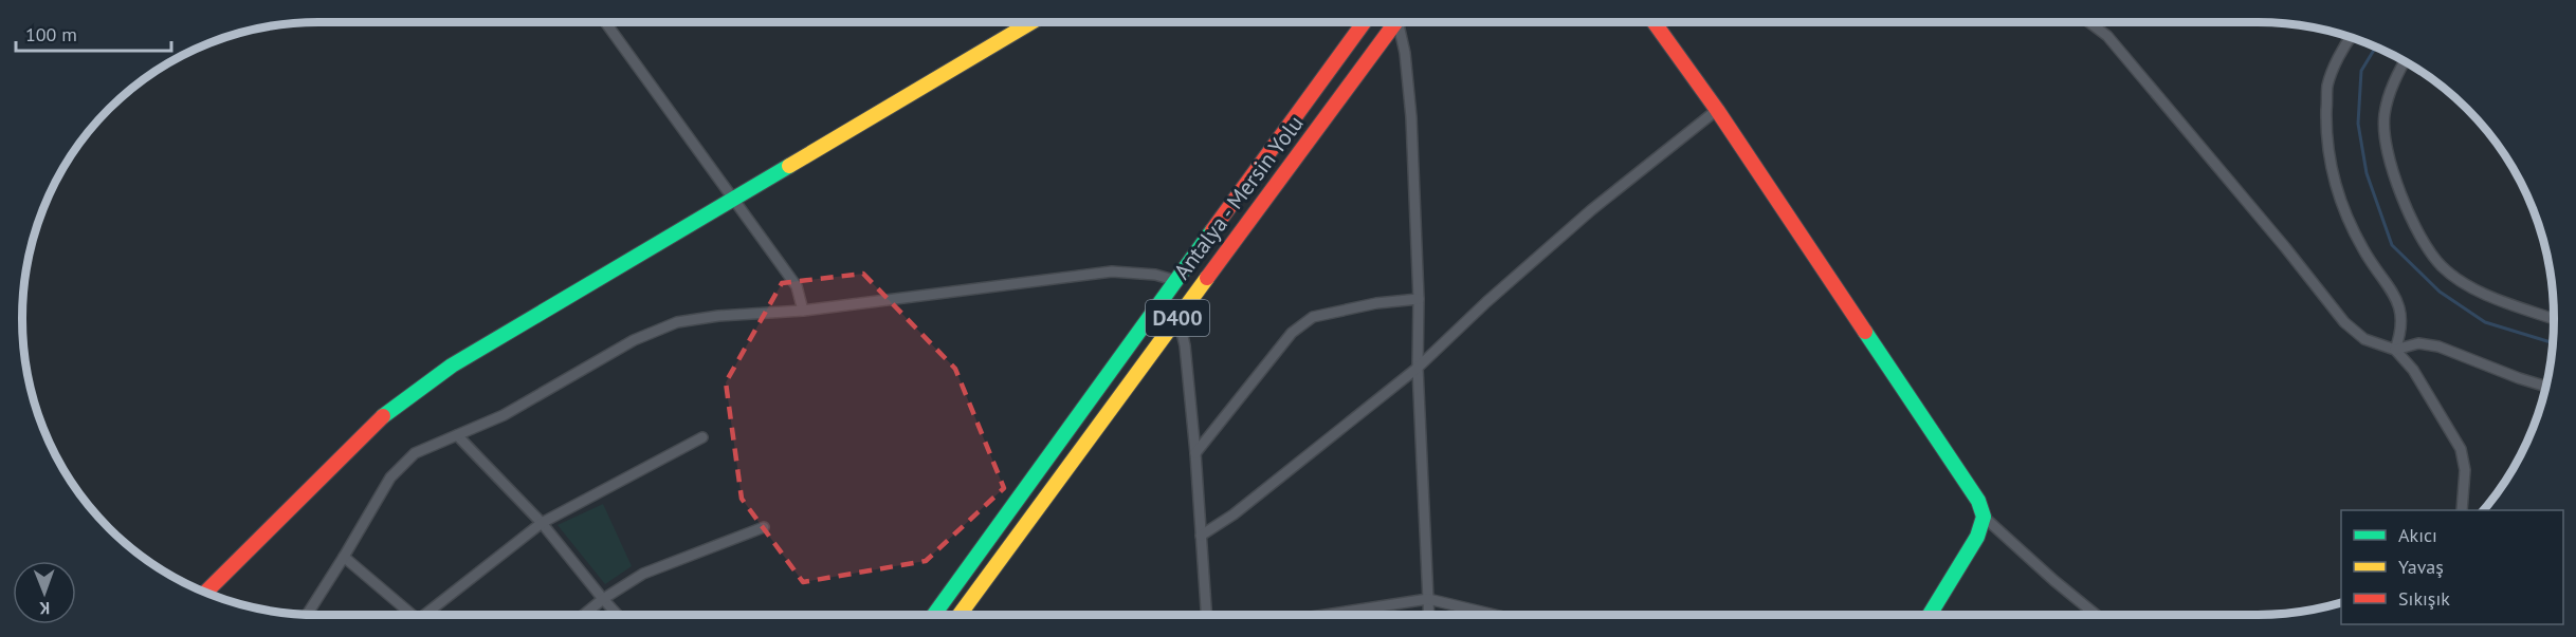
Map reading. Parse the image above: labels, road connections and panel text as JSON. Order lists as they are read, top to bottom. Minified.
{"streets":{"main road":["Antalya - Mersin Yolu","D400"]},"legend":["Akıcı","Yavaş","Sıkışık"],"scale_bar":"100 m","north":"bottom"}
